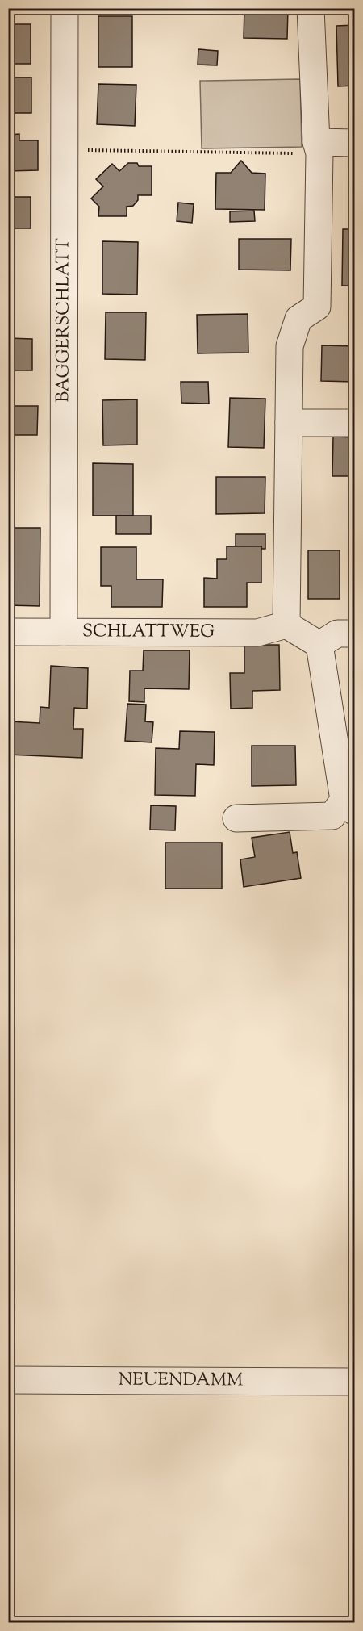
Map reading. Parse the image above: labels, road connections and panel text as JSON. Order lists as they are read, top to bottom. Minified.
{"streets":{"street":["BAGGERSCHLATT","SCHLATTWEG","NEUENDAMM"]},"crossings":[["BAGGERSCHLATT","SCHLATTWEG"]]}
